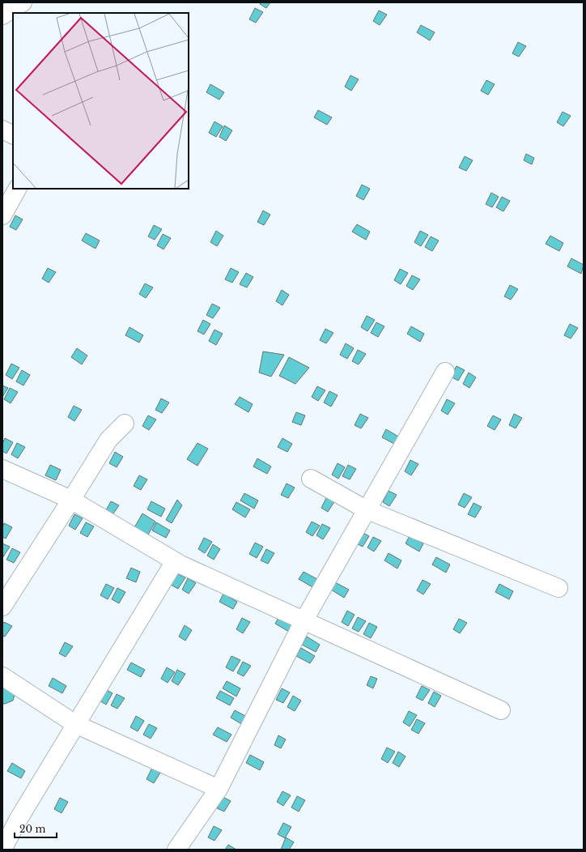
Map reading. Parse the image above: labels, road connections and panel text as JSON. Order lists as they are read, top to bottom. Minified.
{"scale_bar":"20 m"}
